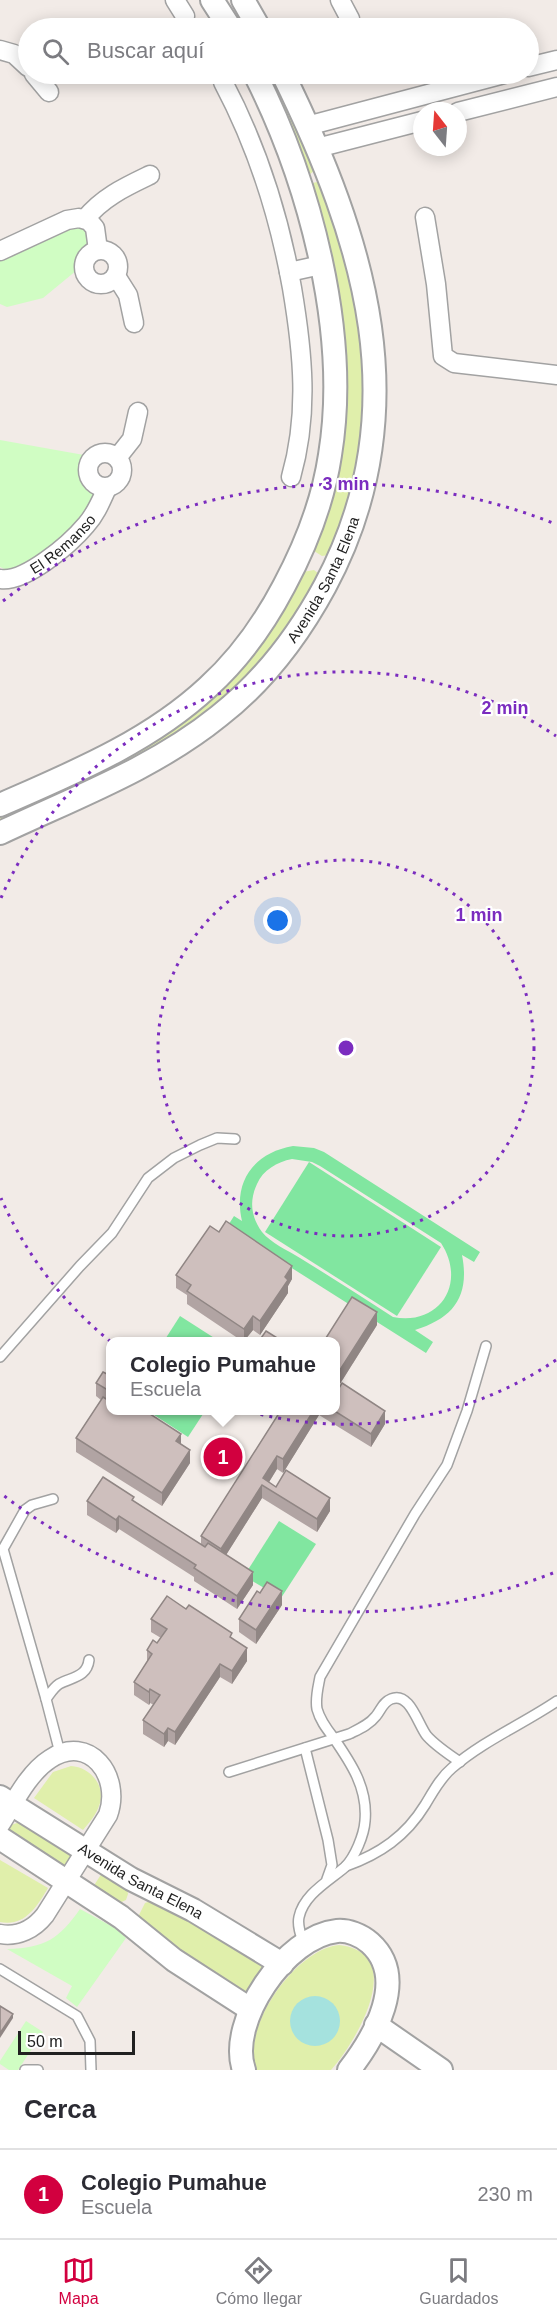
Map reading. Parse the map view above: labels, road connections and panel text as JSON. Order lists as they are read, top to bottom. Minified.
{"streets":{"street":["El Remanso","Avenida Santa Elena"]},"scale_bar":"50 m","north":"top","page":{"search":"Buscar aquí","popup":["Colegio Pumahue","Escuela"],"pins":"1","scale":"50 m","heading":"Cerca","list":[{"mark":"1","name":"Colegio Pumahue","note":"Escuela","value":"230 m"}],"nav":["Mapa","Cómo llegar","Guardados"]},"rings":["3 min","2 min","1 min"]}
